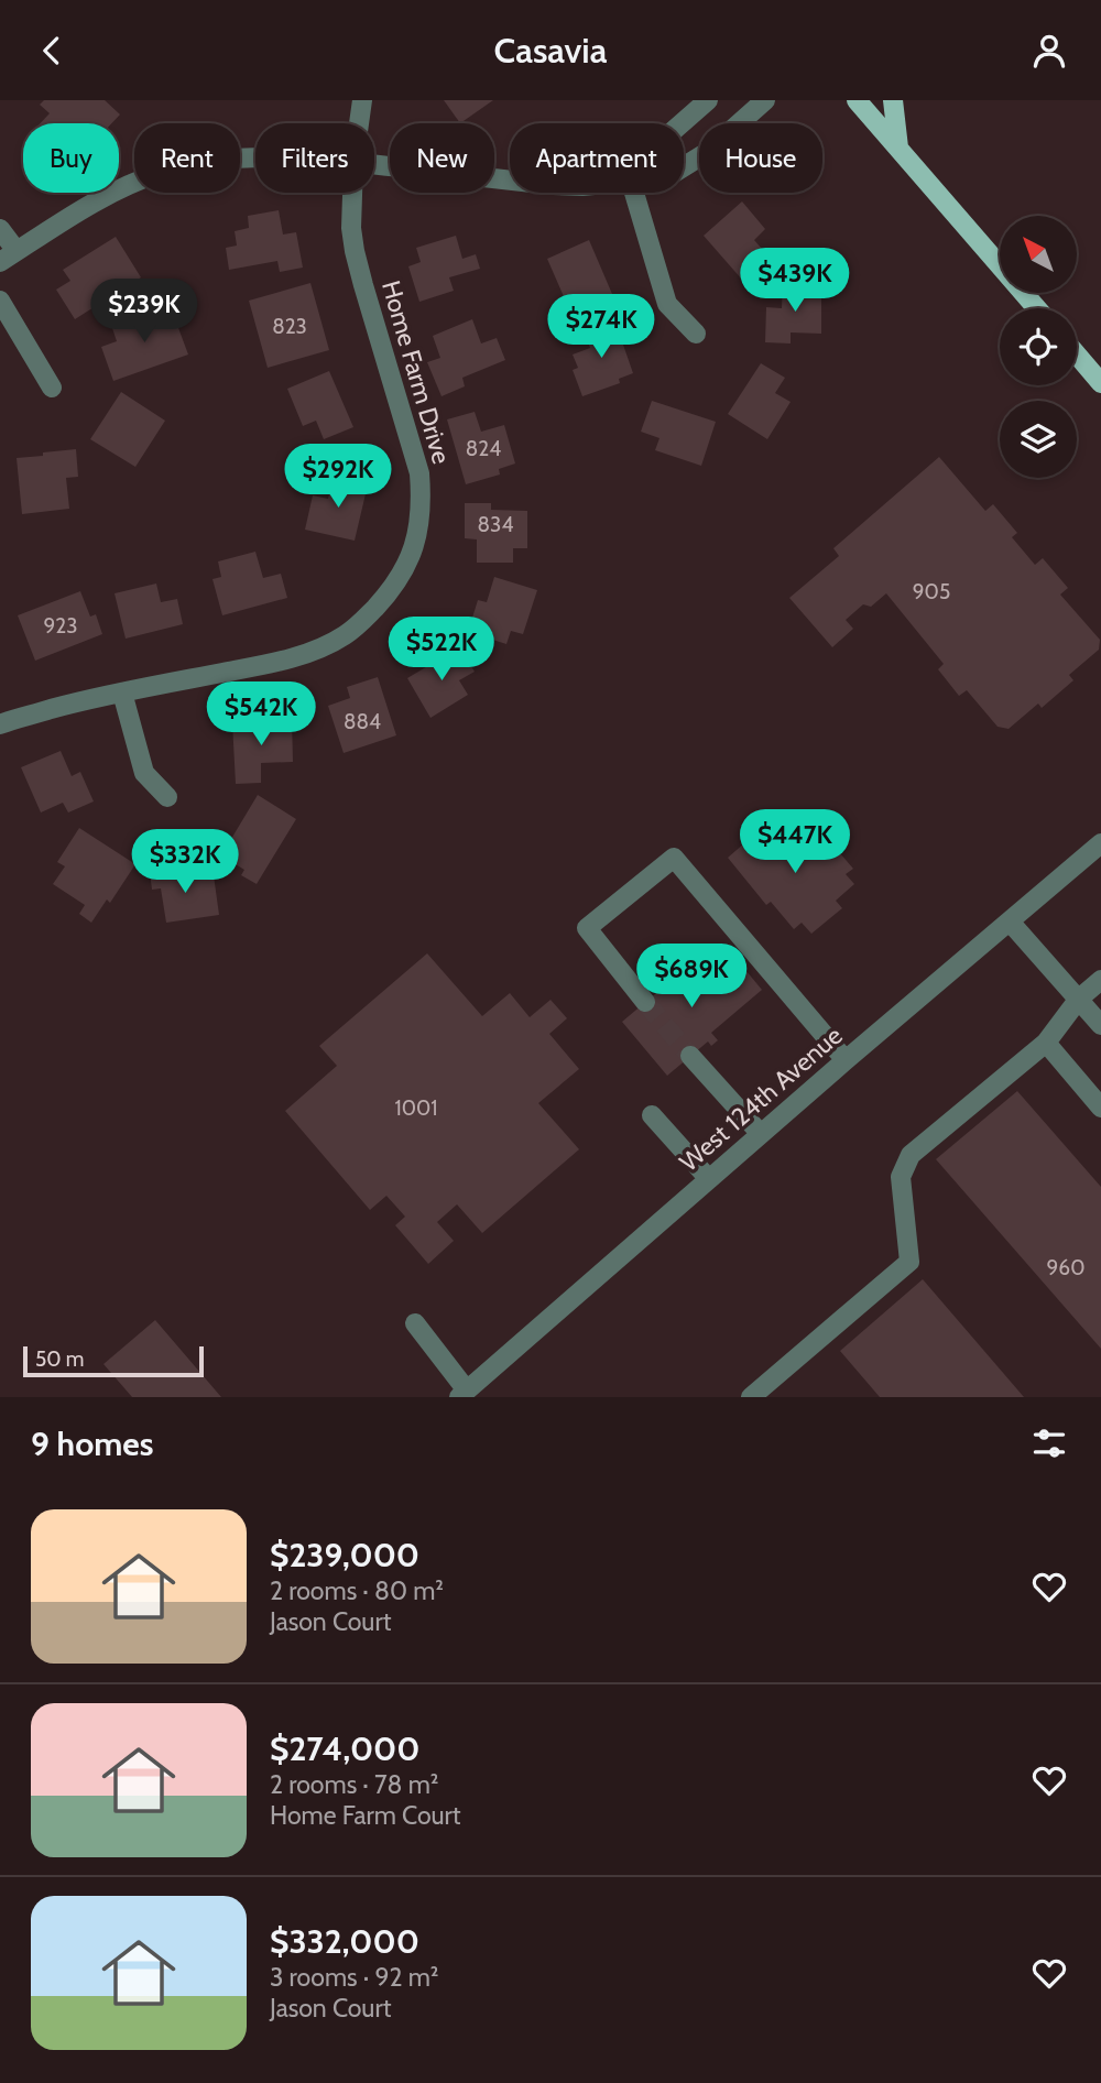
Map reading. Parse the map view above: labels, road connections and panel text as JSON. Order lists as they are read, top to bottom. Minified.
{"streets":{"street":["Home Farm Drive","West 124th Avenue"]},"house_numbers":["823","824","834","905","923","884","1001","960"],"scale_bar":"50 m","north":"top left","page":{"header":"Casavia","chip":["Buy","Rent","Filters","New","Apartment","House"],"price":["$439K","$239K","$274K","$292K","$522K","$542K","$447K","$332K","$689K"],"scale":"50 m","heading":"9 homes","list":[{"name":"$239,000","note":"2 rooms · 80 m² · Jason Court"},{"name":"$274,000","note":"2 rooms · 78 m² · Home Farm Court"},{"name":"$332,000","note":"3 rooms · 92 m² · Jason Court"}]}}
